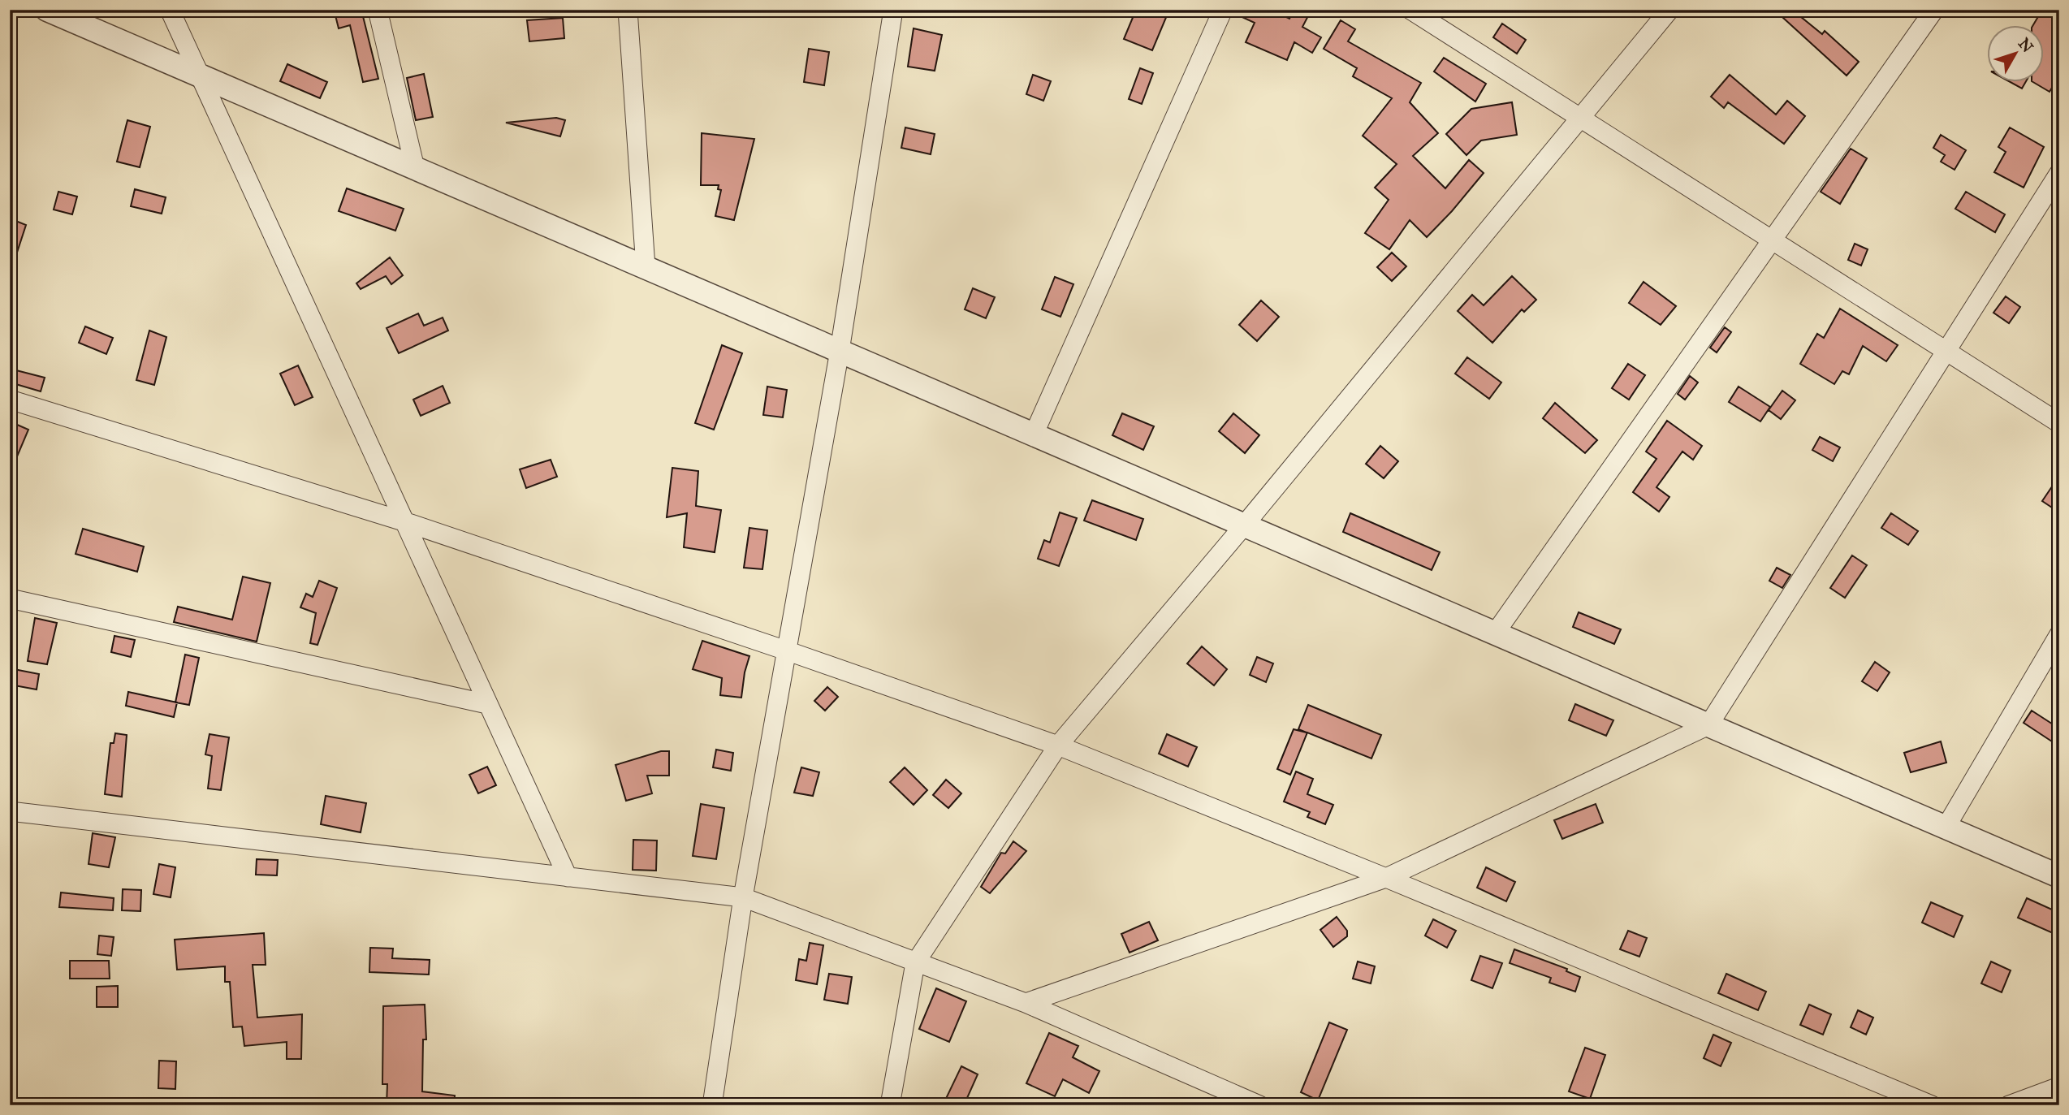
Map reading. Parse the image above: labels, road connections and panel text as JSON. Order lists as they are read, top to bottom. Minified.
{"north":"top right"}
